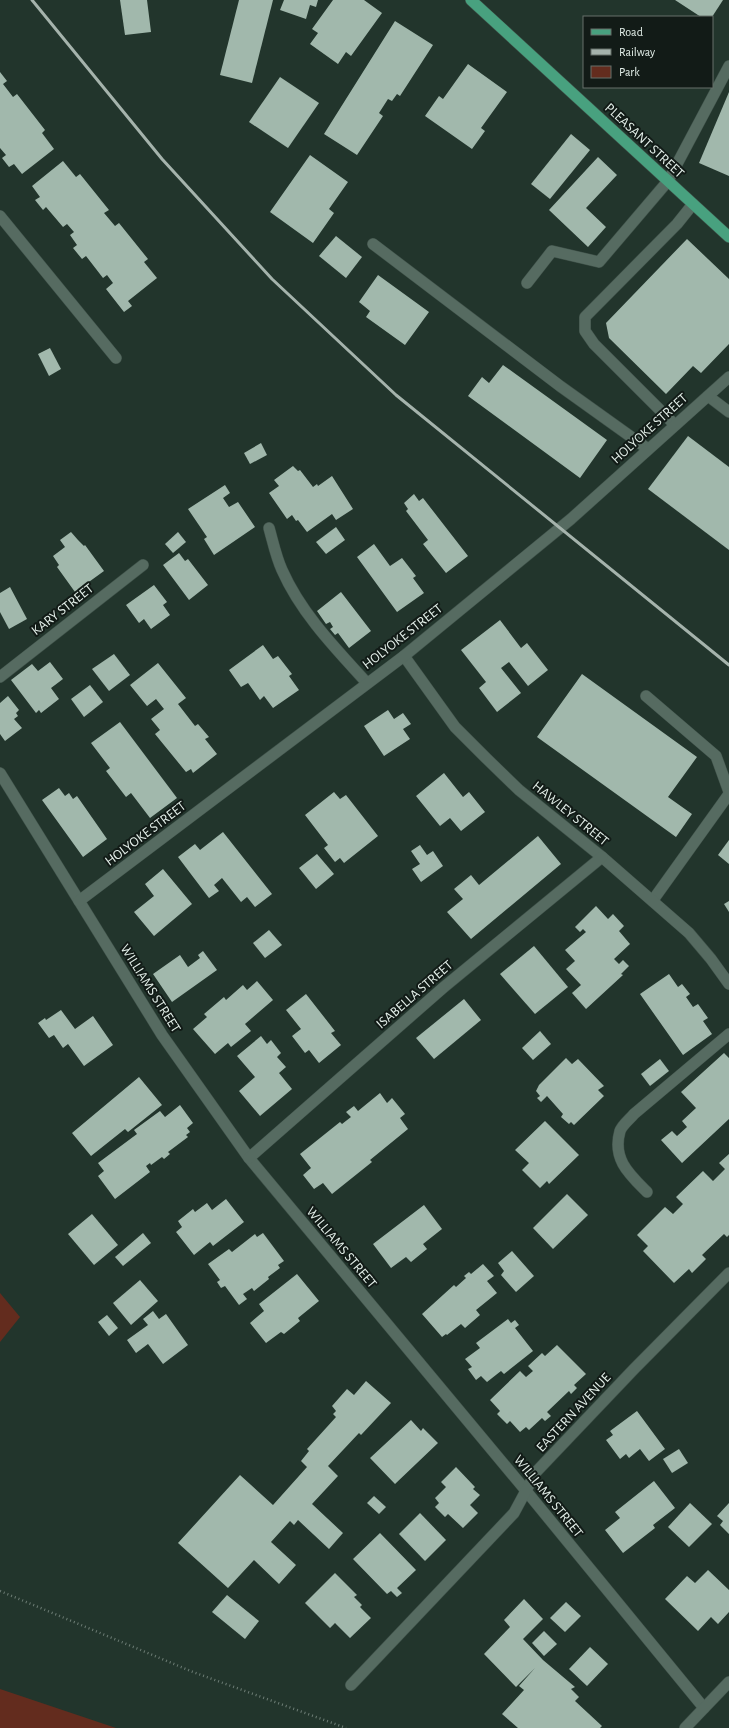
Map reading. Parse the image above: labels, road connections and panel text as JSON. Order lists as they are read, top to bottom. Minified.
{"streets":{"main road":["PLEASANT STREET"],"street":["HOLYOKE STREET","KARY STREET","HAWLEY STREET","WILLIAMS STREET","ISABELLA STREET","EASTERN AVENUE"]},"crossings":[["HOLYOKE STREET","HAWLEY STREET"],["HOLYOKE STREET","WILLIAMS STREET"],["HAWLEY STREET","ISABELLA STREET"],["WILLIAMS STREET","ISABELLA STREET"],["WILLIAMS STREET","EASTERN AVENUE"]],"legend":["Road","Railway","Park"]}
